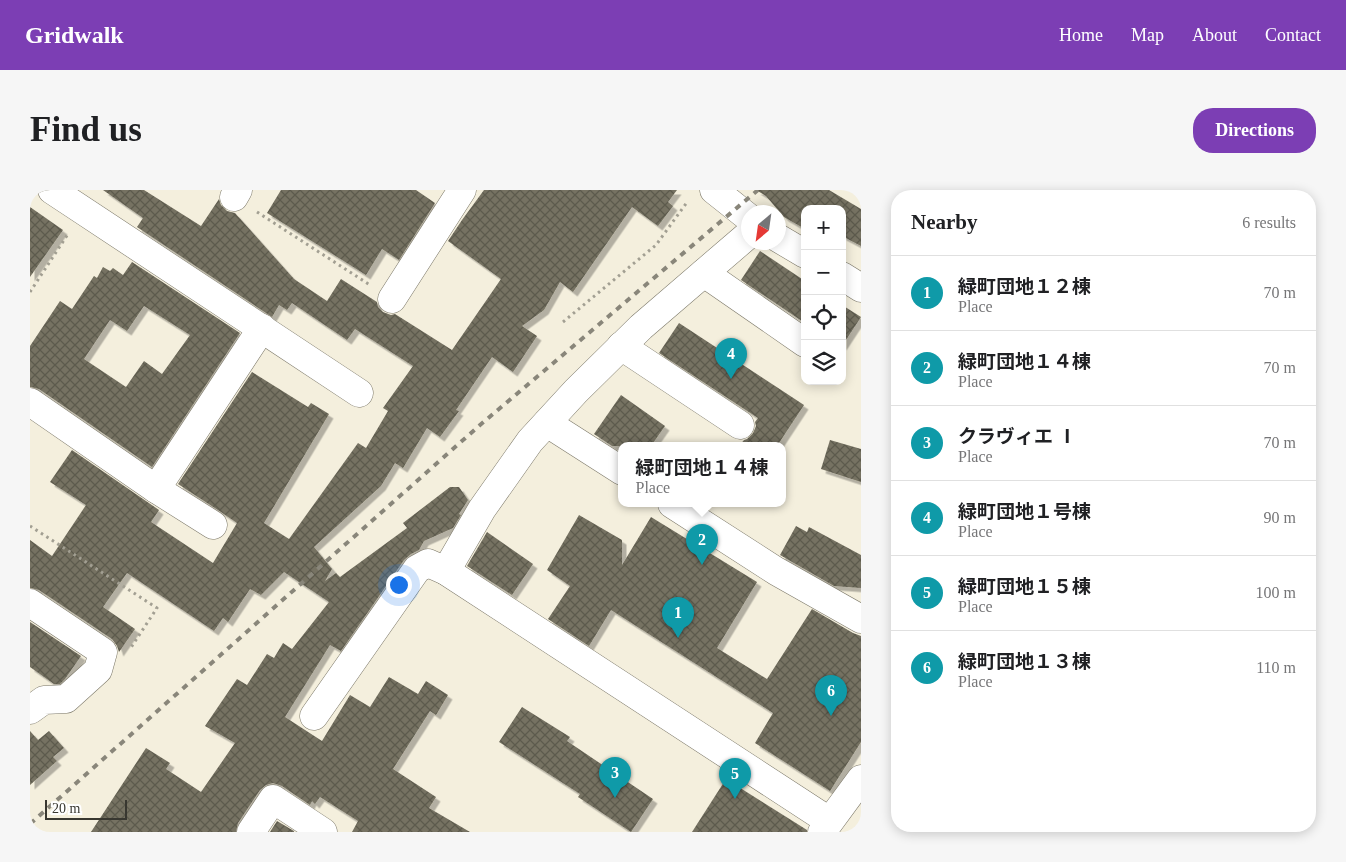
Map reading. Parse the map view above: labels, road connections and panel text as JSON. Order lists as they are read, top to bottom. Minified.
{"scale_bar":"20 m","north":"bottom left","page":{"header":"Gridwalk","nav":["Home","Map","About","Contact"],"buttons":"Directions","title":"Find us","heading":["Nearby","6 results"],"map_buttons":["+","−"],"list":[{"mark":"1","name":"緑町団地１２棟","note":"Place","value":"70 m"},{"mark":"2","name":"緑町団地１４棟","note":"Place","value":"70 m"},{"mark":"3","name":"クラヴィエ Ⅰ","note":"Place","value":"70 m"},{"mark":"4","name":"緑町団地１号棟","note":"Place","value":"90 m"},{"mark":"5","name":"緑町団地１５棟","note":"Place","value":"100 m"},{"mark":"6","name":"緑町団地１３棟","note":"Place","value":"110 m"}],"pins":["4","2","1","6","3","5"],"popup":["緑町団地１４棟","Place"],"scale":"20 m"}}
